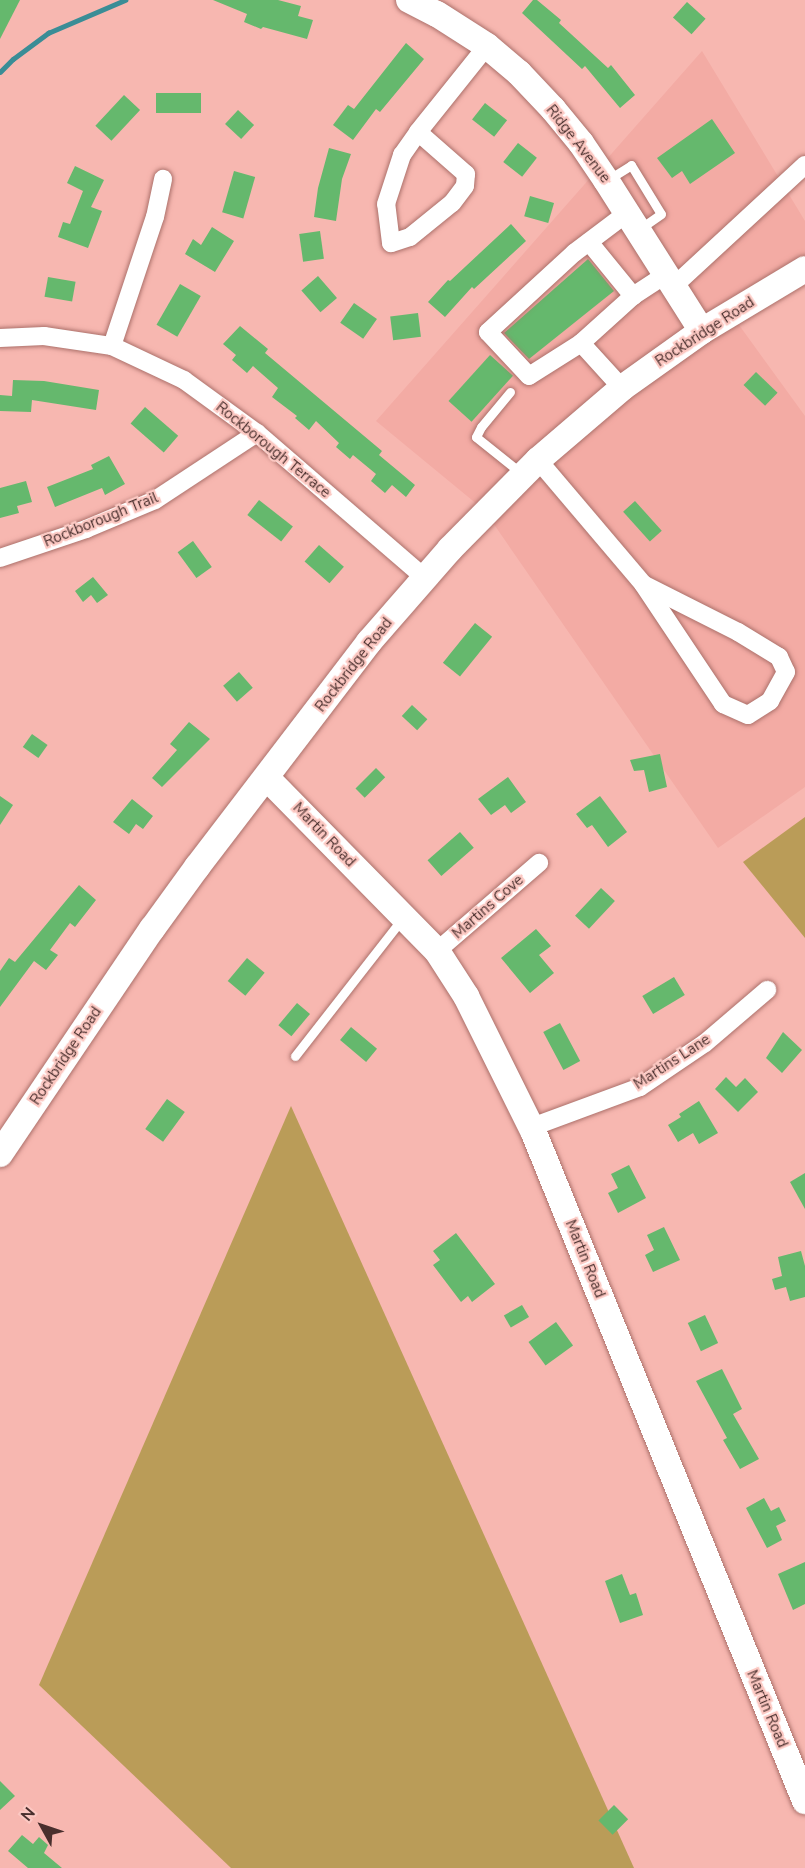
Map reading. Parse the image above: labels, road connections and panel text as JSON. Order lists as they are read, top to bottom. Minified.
{"streets":{"street":["Ridge Avenue","Rockbridge Road","Rockborough Terrace","Rockborough Trail","Martin Road","Martins Cove","Martins Lane"]},"crossings":[["Ridge Avenue","Rockbridge Road"],["Rockbridge Road","Rockborough Terrace"],["Rockbridge Road","Martin Road"],["Rockborough Terrace","Rockborough Trail"],["Martin Road","Martins Cove"],["Martin Road","Martins Lane"]],"north":"top left"}
